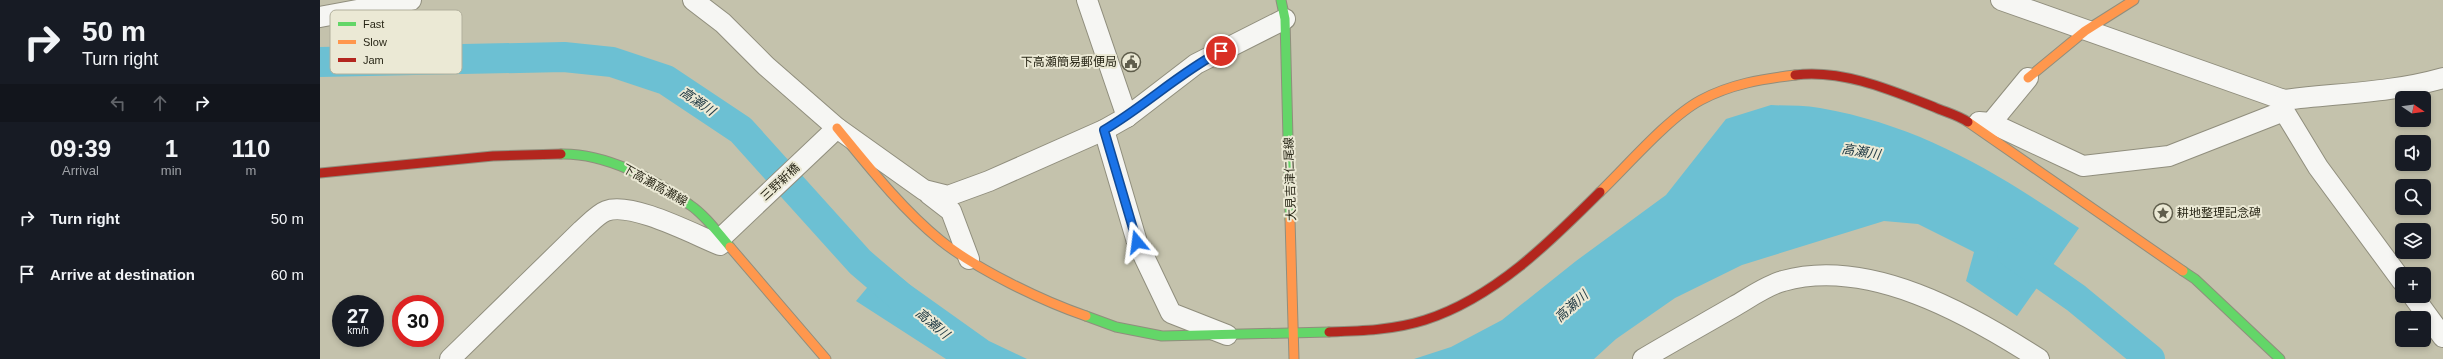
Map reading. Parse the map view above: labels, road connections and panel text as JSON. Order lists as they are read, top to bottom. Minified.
{"streets":{"street":["大見吉津仁尾線","三野新橋","下高瀬高瀬線"]},"crossings":[["三野新橋","下高瀬高瀬線"]],"water":["高瀬川"],"places":{"public building":["下高瀬簡易郵便局"],"place":["耕地整理記念碑"]},"legend":["Fast","Slow","Jam"],"north":"right","page":{"turn":["50 m","Turn right"],"map_buttons":["+","−"],"eta":["09:39","Arrival","1","min","110","m"],"list":[{"name":"Turn right","value":"50 m"},{"name":"Arrive at destination","value":"60 m"}],"speed":"27 km/h","limit":"30"}}
